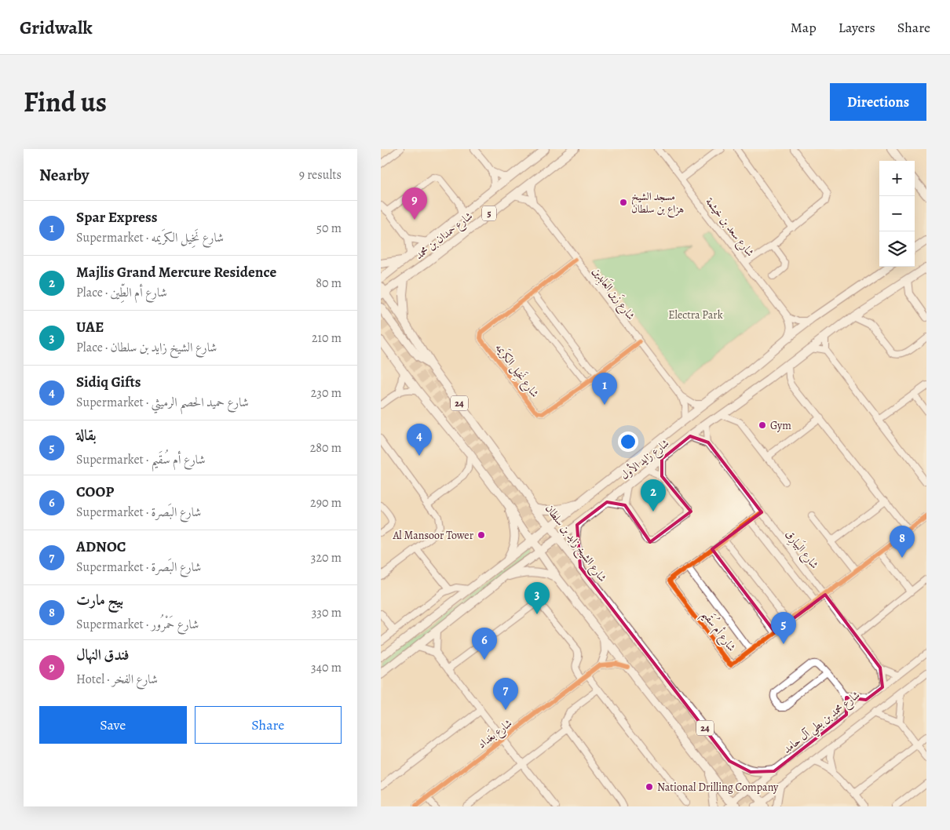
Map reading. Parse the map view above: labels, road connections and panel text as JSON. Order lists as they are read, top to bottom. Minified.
{"streets":{"main road":["5","شارع حمدان بن محمد","24","شارع زايد الأول","شارع الشيخ زايد بن سلطان"],"street":["شارع سعد بن خيثمة","شارع زَين العَابِدين","شارع نَخِيل الكرَيمه","شارع البَيارِق","شارع أم سُقَيم","شارع محمد بن بطي آل حامد","شارع بَغداد"]},"crossings":[["شارع حمدان بن محمد","شارع زَين العَابِدين"],["شارع حمدان بن محمد","شارع الشيخ زايد بن سلطان"],["شارع زَين العَابِدين","شارع نَخِيل الكرَيمه"],["شارع زَين العَابِدين","شارع زايد الأول"],["24","شارع زايد الأول"],["24","شارع محمد بن بطي آل حامد"],["شارع زايد الأول","شارع الشيخ زايد بن سلطان"],["شارع الشيخ زايد بن سلطان","شارع محمد بن بطي آل حامد"],["شارع البَيارِق","شارع أم سُقَيم"],["شارع البَيارِق","شارع محمد بن بطي آل حامد"]],"parks":["Electra Park"],"places":["مسجد الشيخ هزاع بن سلطان","Gym","Al Mansoor Tower","National Drilling Company"],"page":{"header":"Gridwalk","nav":["Map","Layers","Share"],"title":"Find us","buttons":["Directions",["Save","Share"]],"heading":["Nearby","9 results"],"map_buttons":["+","−"],"pins":["9","1","4","2","8","3","5","6","7"],"list":[{"mark":"1","name":"Spar Express","note":"Supermarket · شارع نَخِيل الكرَيمه","value":"50 m"},{"mark":"2","name":"Majlis Grand Mercure Residence","note":"Place · شارع أم الطِّين","value":"80 m"},{"mark":"3","name":"UAE","note":"Place · شارع الشيخ زايد بن سلطان","value":"210 m"},{"mark":"4","name":"Sidiq Gifts","note":"Supermarket · شارع حميد الحصم الرميثي","value":"230 m"},{"mark":"5","name":"بقالة","note":"Supermarket · شارع أم سُقَيم","value":"280 m"},{"mark":"6","name":"COOP","note":"Supermarket · شارع البَصرة","value":"290 m"},{"mark":"7","name":"ADNOC","note":"Supermarket · شارع البَصرة","value":"320 m"},{"mark":"8","name":"بيج مارت","note":"Supermarket · شارع حَمْرُور","value":"330 m"},{"mark":"9","name":"فندق النهال","note":"Hotel · شارع الفخر","value":"340 m"}]}}
